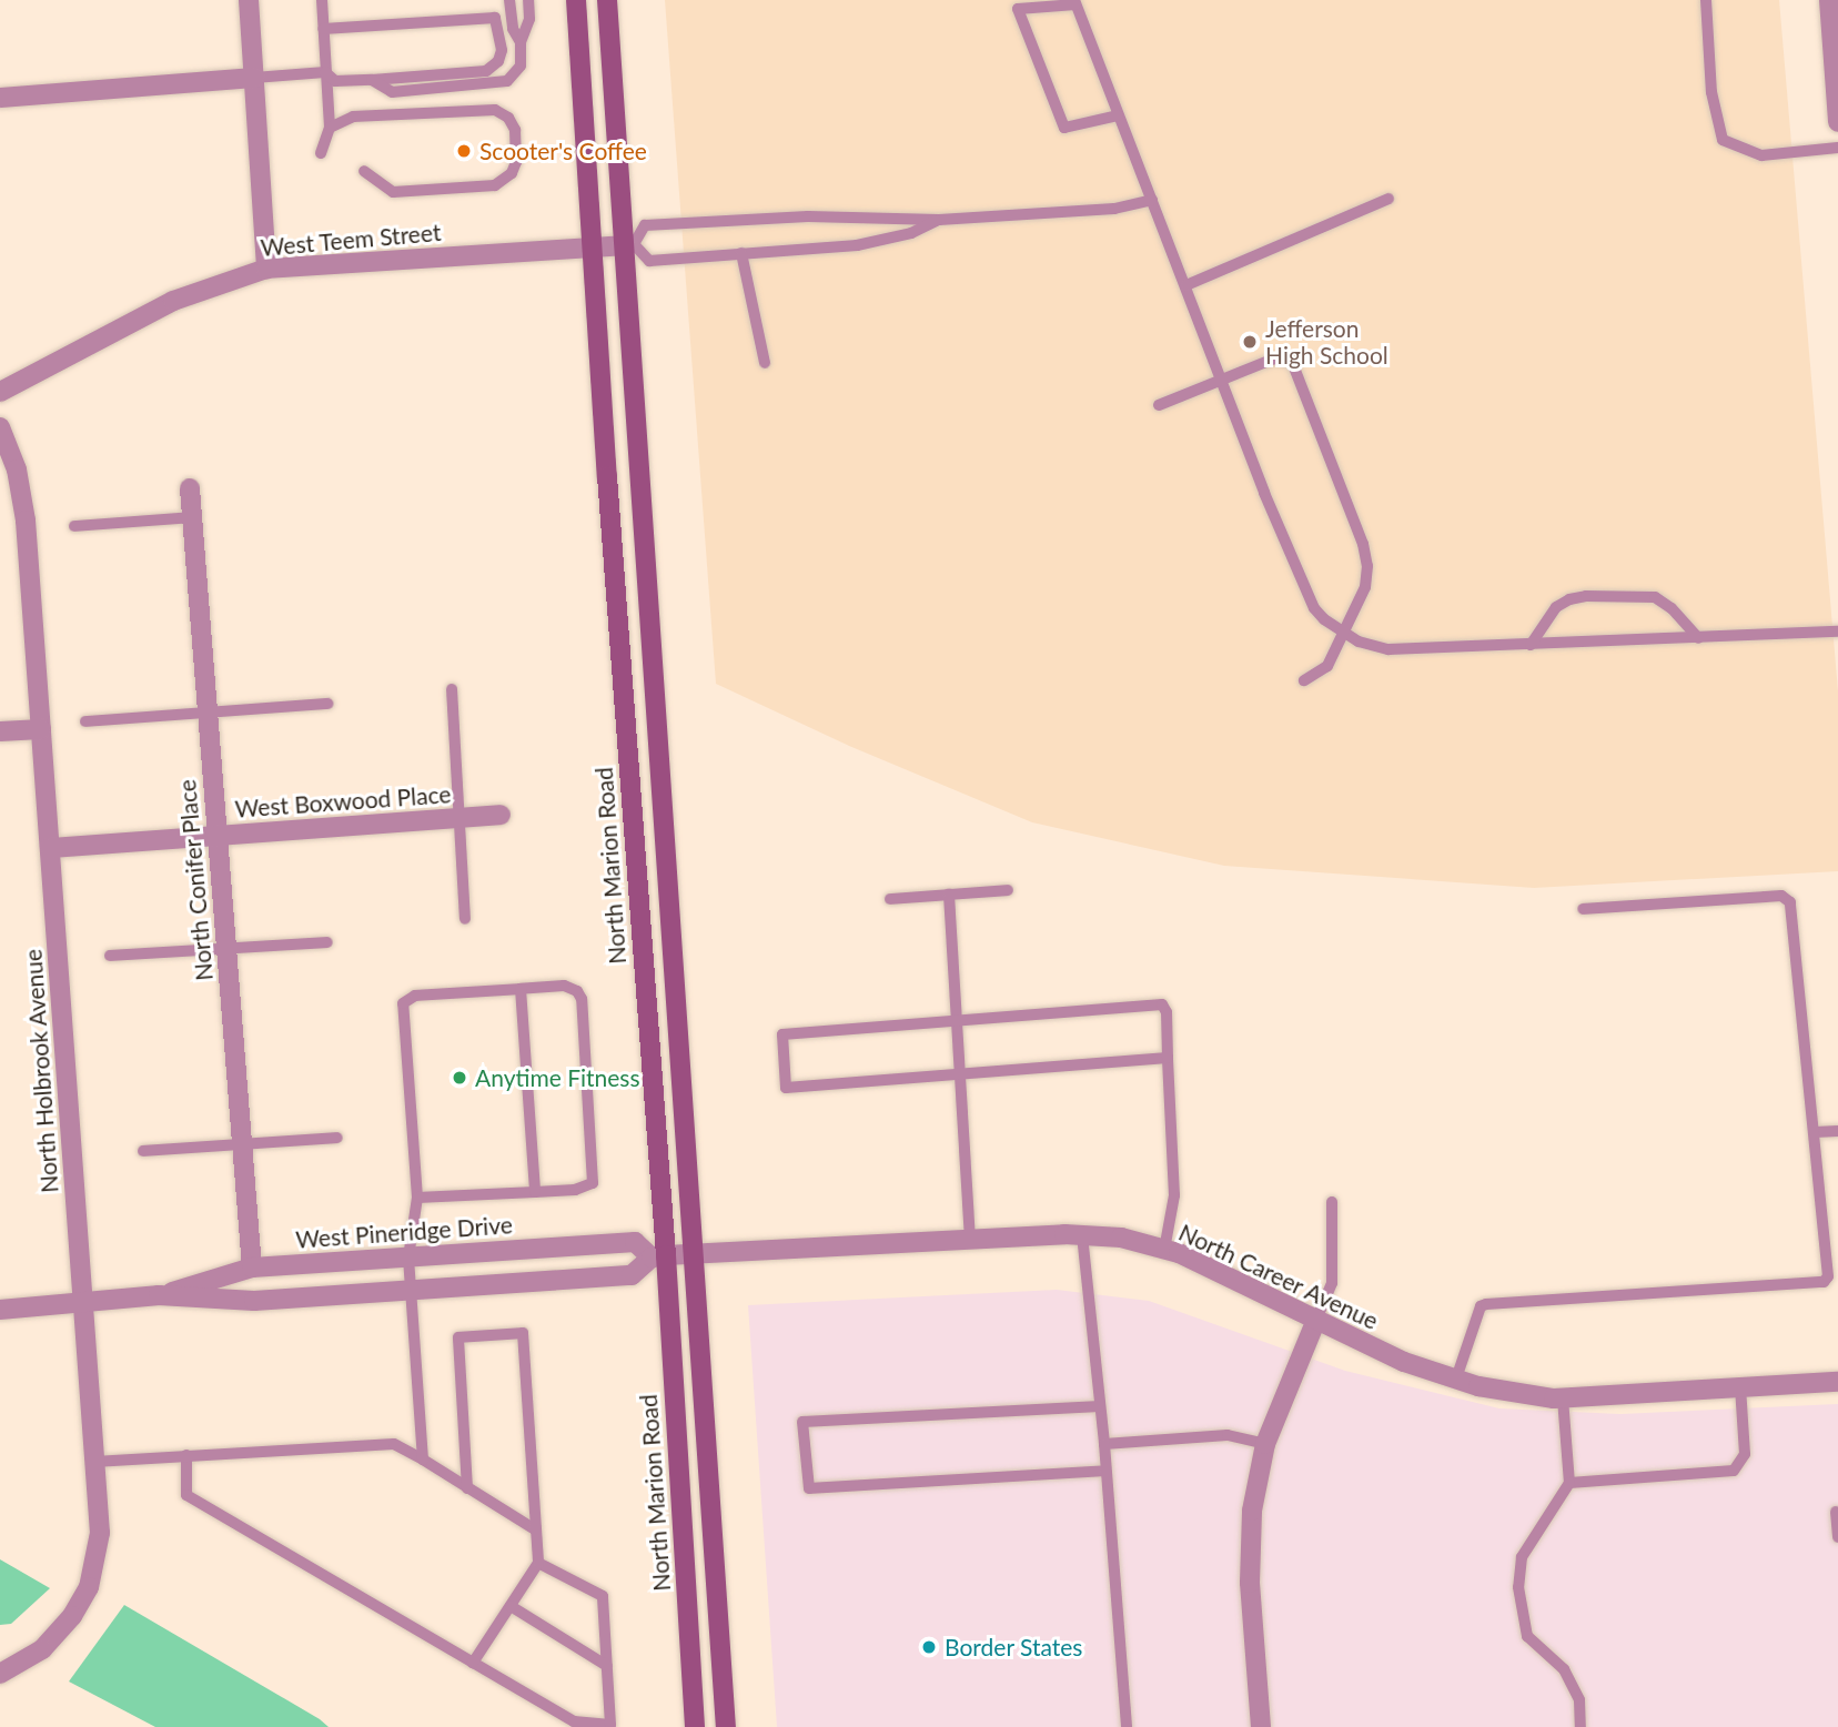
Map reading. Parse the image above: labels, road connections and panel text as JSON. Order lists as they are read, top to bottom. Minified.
{"streets":{"main road":["North Marion Road"],"street":["West Teem Street","West Boxwood Place","North Conifer Place","North Holbrook Avenue","West Pineridge Drive","North Career Avenue"]},"crossings":[["West Teem Street","North Marion Road"],["West Boxwood Place","North Conifer Place"],["West Boxwood Place","North Holbrook Avenue"],["North Marion Road","West Pineridge Drive"],["North Marion Road","North Career Avenue"],["North Conifer Place","West Pineridge Drive"],["North Holbrook Avenue","West Pineridge Drive"],["West Pineridge Drive","North Career Avenue"]],"places":["Scooter's Coffee","Jefferson High School","Anytime Fitness","Border States"]}
